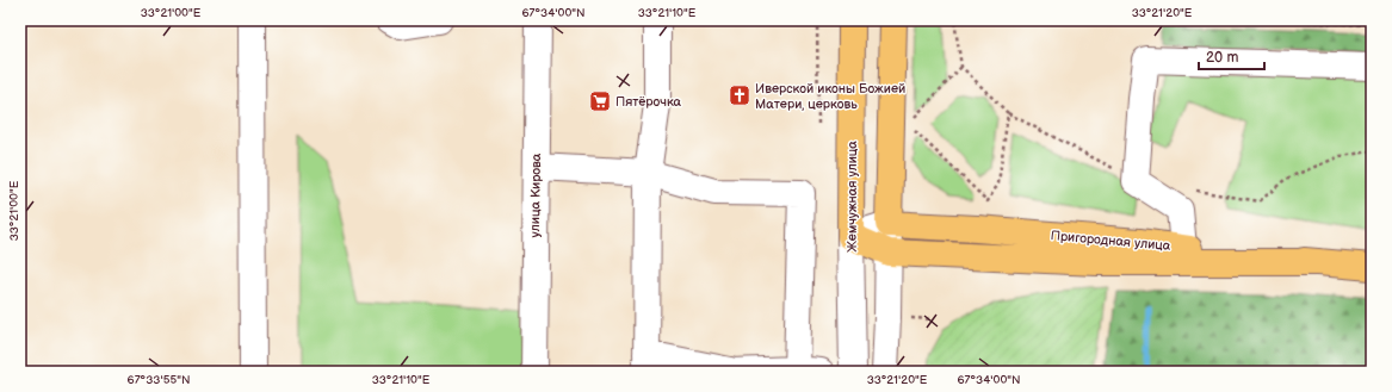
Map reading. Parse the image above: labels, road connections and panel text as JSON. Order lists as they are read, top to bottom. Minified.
{"streets":{"main road":["Жемчужная улица","Пригородная улица"],"street":["улица Кирова"]},"crossings":[["Жемчужная улица","Пригородная улица"]],"places":{"church":["Иверской иконы Божией Матери, церковь"],"supermarket":["Пятёрочка"]},"scale_bar":"20 m","coordinates":["33°21'00\"E","67°34'00\"N","33°21'10\"E","33°21'20\"E","67°33'55\"N"]}
